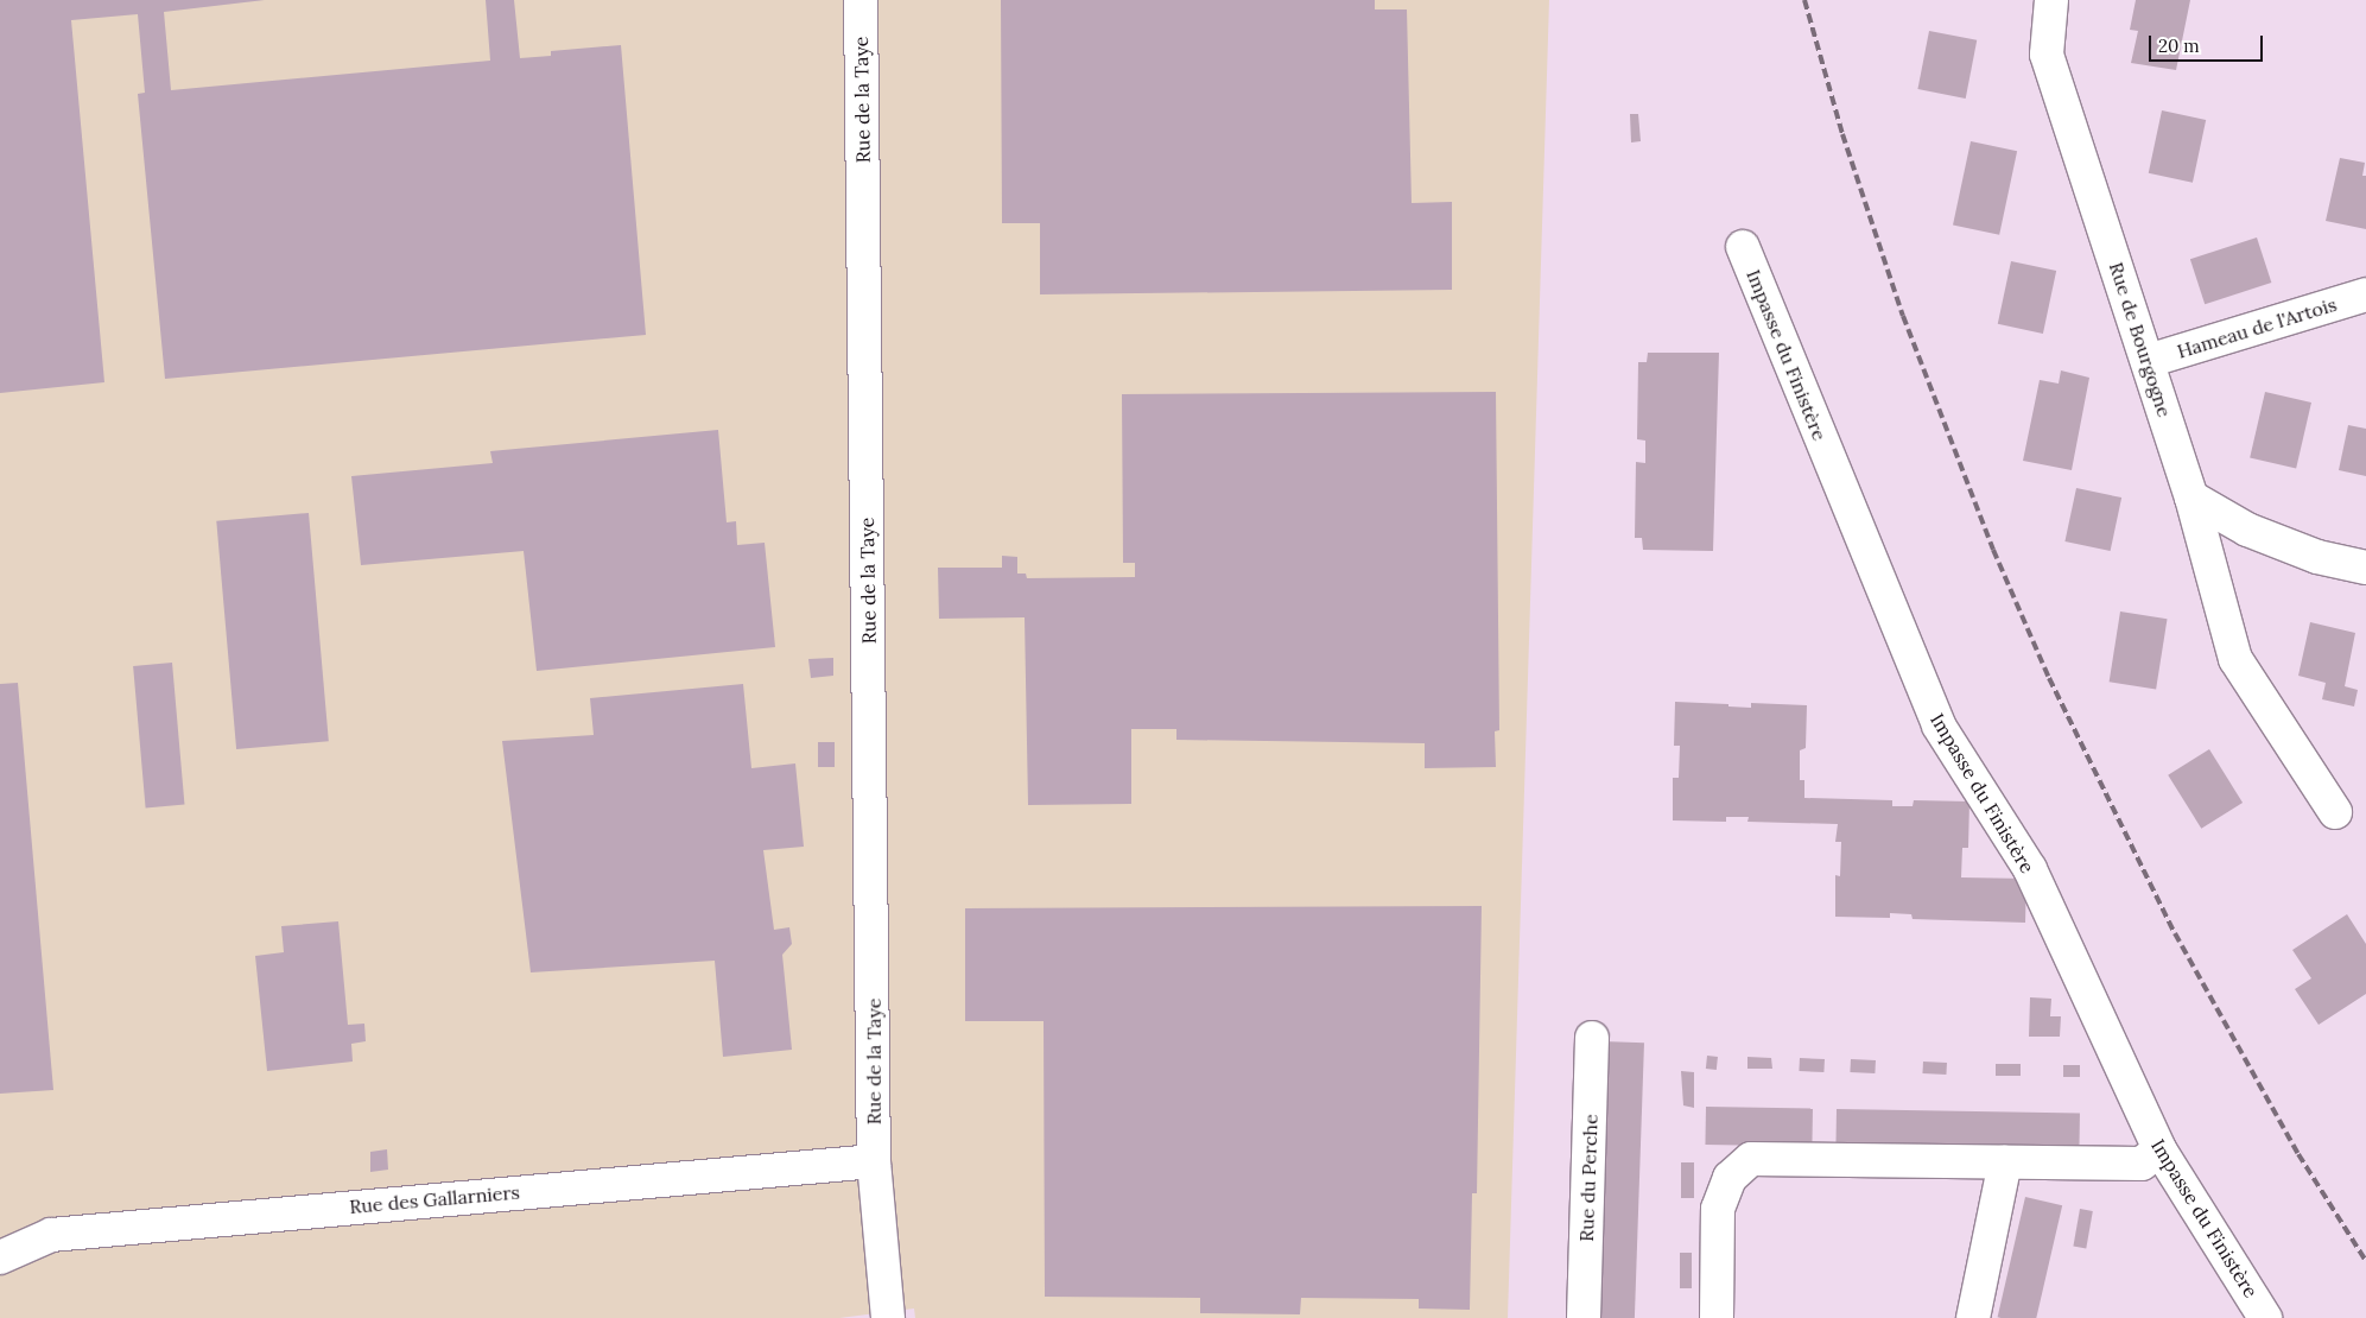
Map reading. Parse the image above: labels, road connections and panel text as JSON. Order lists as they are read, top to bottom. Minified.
{"streets":{"street":["Rue de la Taye","Hameau de l'Artois","Rue de Bourgogne","Impasse du Finistère","Rue du Perche","Rue des Gallarniers"]},"crossings":[["Rue de la Taye","Rue des Gallarniers"],["Hameau de l'Artois","Rue de Bourgogne"]],"scale_bar":"20 m"}
